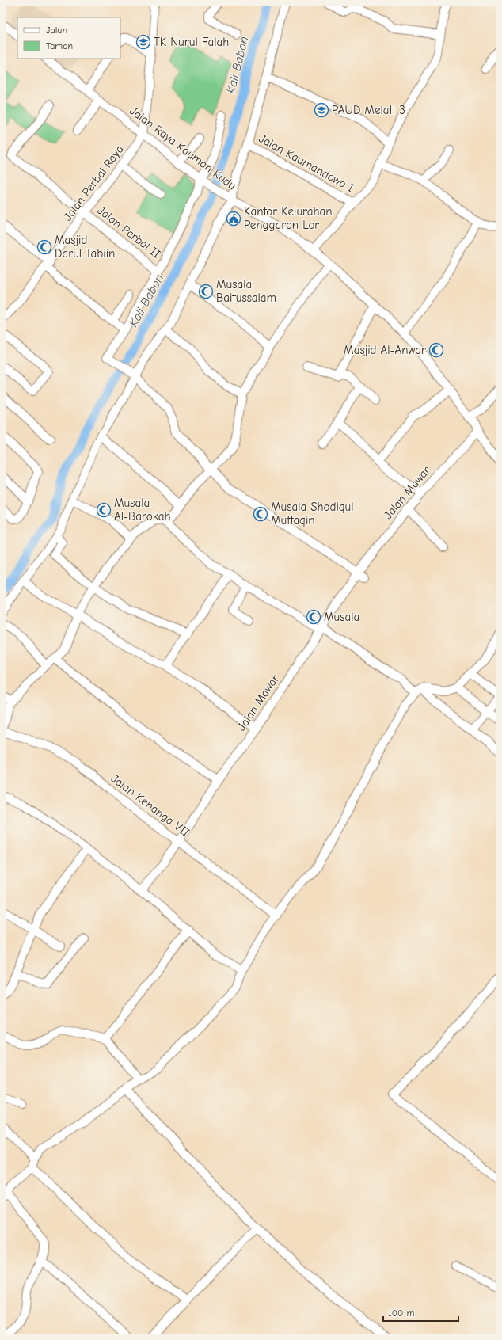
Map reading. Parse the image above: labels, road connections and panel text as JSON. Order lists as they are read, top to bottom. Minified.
{"streets":{"street":["Jalan Raya Kauman Kudu","Jalan Kaumandowo I","Jalan Perbal Raya","Jalan Perbal II","Jalan Mawar","Jalan Kenanga VII"]},"crossings":[["Jalan Raya Kauman Kudu","Jalan Perbal Raya"],["Jalan Raya Kauman Kudu","Jalan Mawar"],["Jalan Perbal Raya","Jalan Perbal II"],["Jalan Mawar","Jalan Kenanga VII"]],"water":["Kali Babon"],"places":{"school or university":["TK Nurul Falah","PAUD Melati 3"],"public building":["Kantor Kelurahan Penggaron Lor"],"mosque":["Masjid Darul Tabiin","Musala Baitussalam","Masjid Al-Anwar","Musala Al-Barokah","Musala Shodiqul Muttaqin","Musala"]},"legend":["Jalan","Taman"],"scale_bar":"100 m"}
